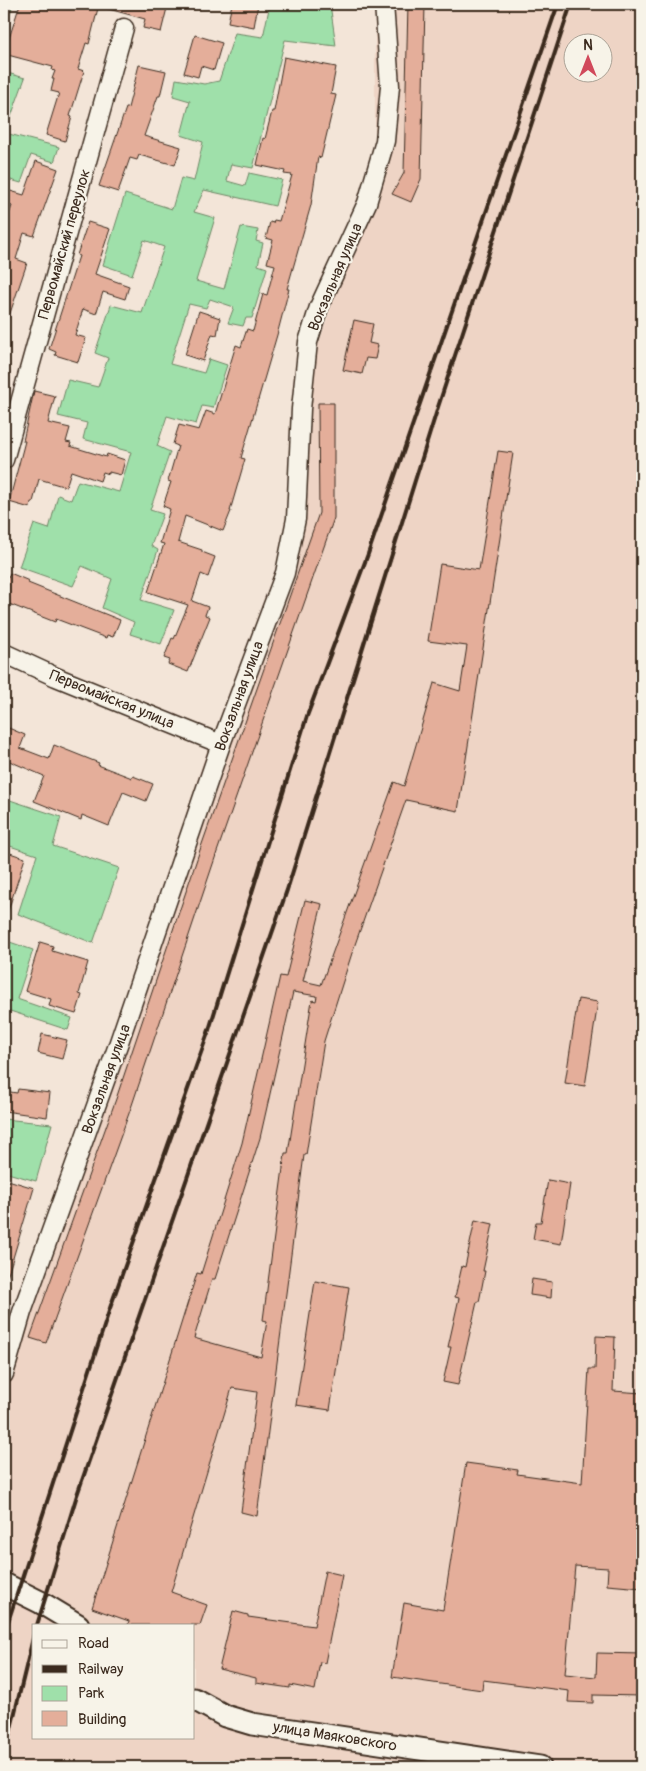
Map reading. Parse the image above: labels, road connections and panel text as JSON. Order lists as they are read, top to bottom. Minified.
{"streets":{"main road":["улица Маяковского"],"street":["Первомайский переулок","Вокзальная улица","Первомайская улица"]},"crossings":[["Вокзальная улица","Первомайская улица"]],"legend":["Road","Railway","Park","Building"],"north":"top"}
